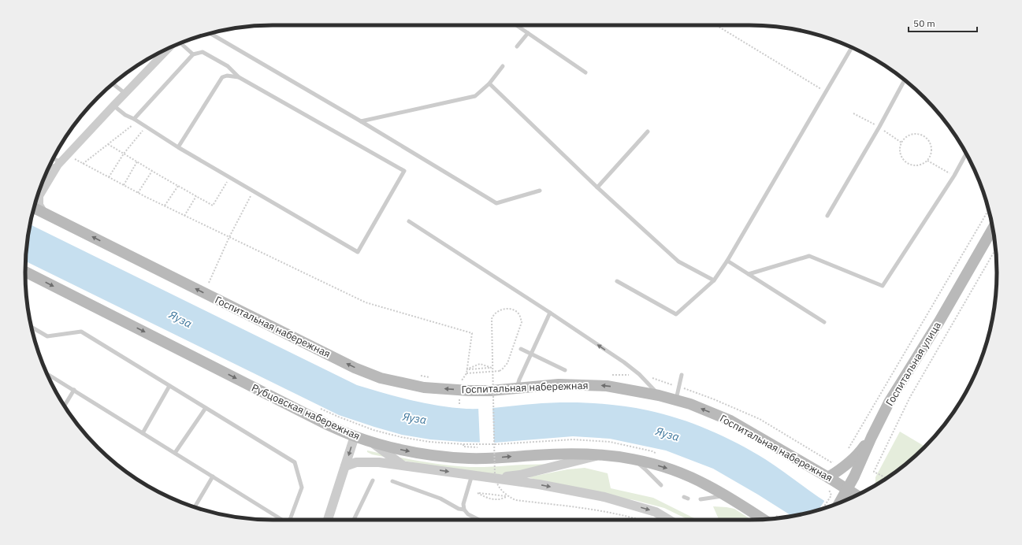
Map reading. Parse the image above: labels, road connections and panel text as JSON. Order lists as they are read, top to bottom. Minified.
{"streets":{"main road":["Госпитальная набережная","Госпитальная улица","Рубцовская набережная"]},"crossings":[["Госпитальная набережная","Госпитальная улица"]],"one_way":["Госпитальная набережная","Рубцовская набережная"],"water":["Яуза"],"scale_bar":"50 m"}
